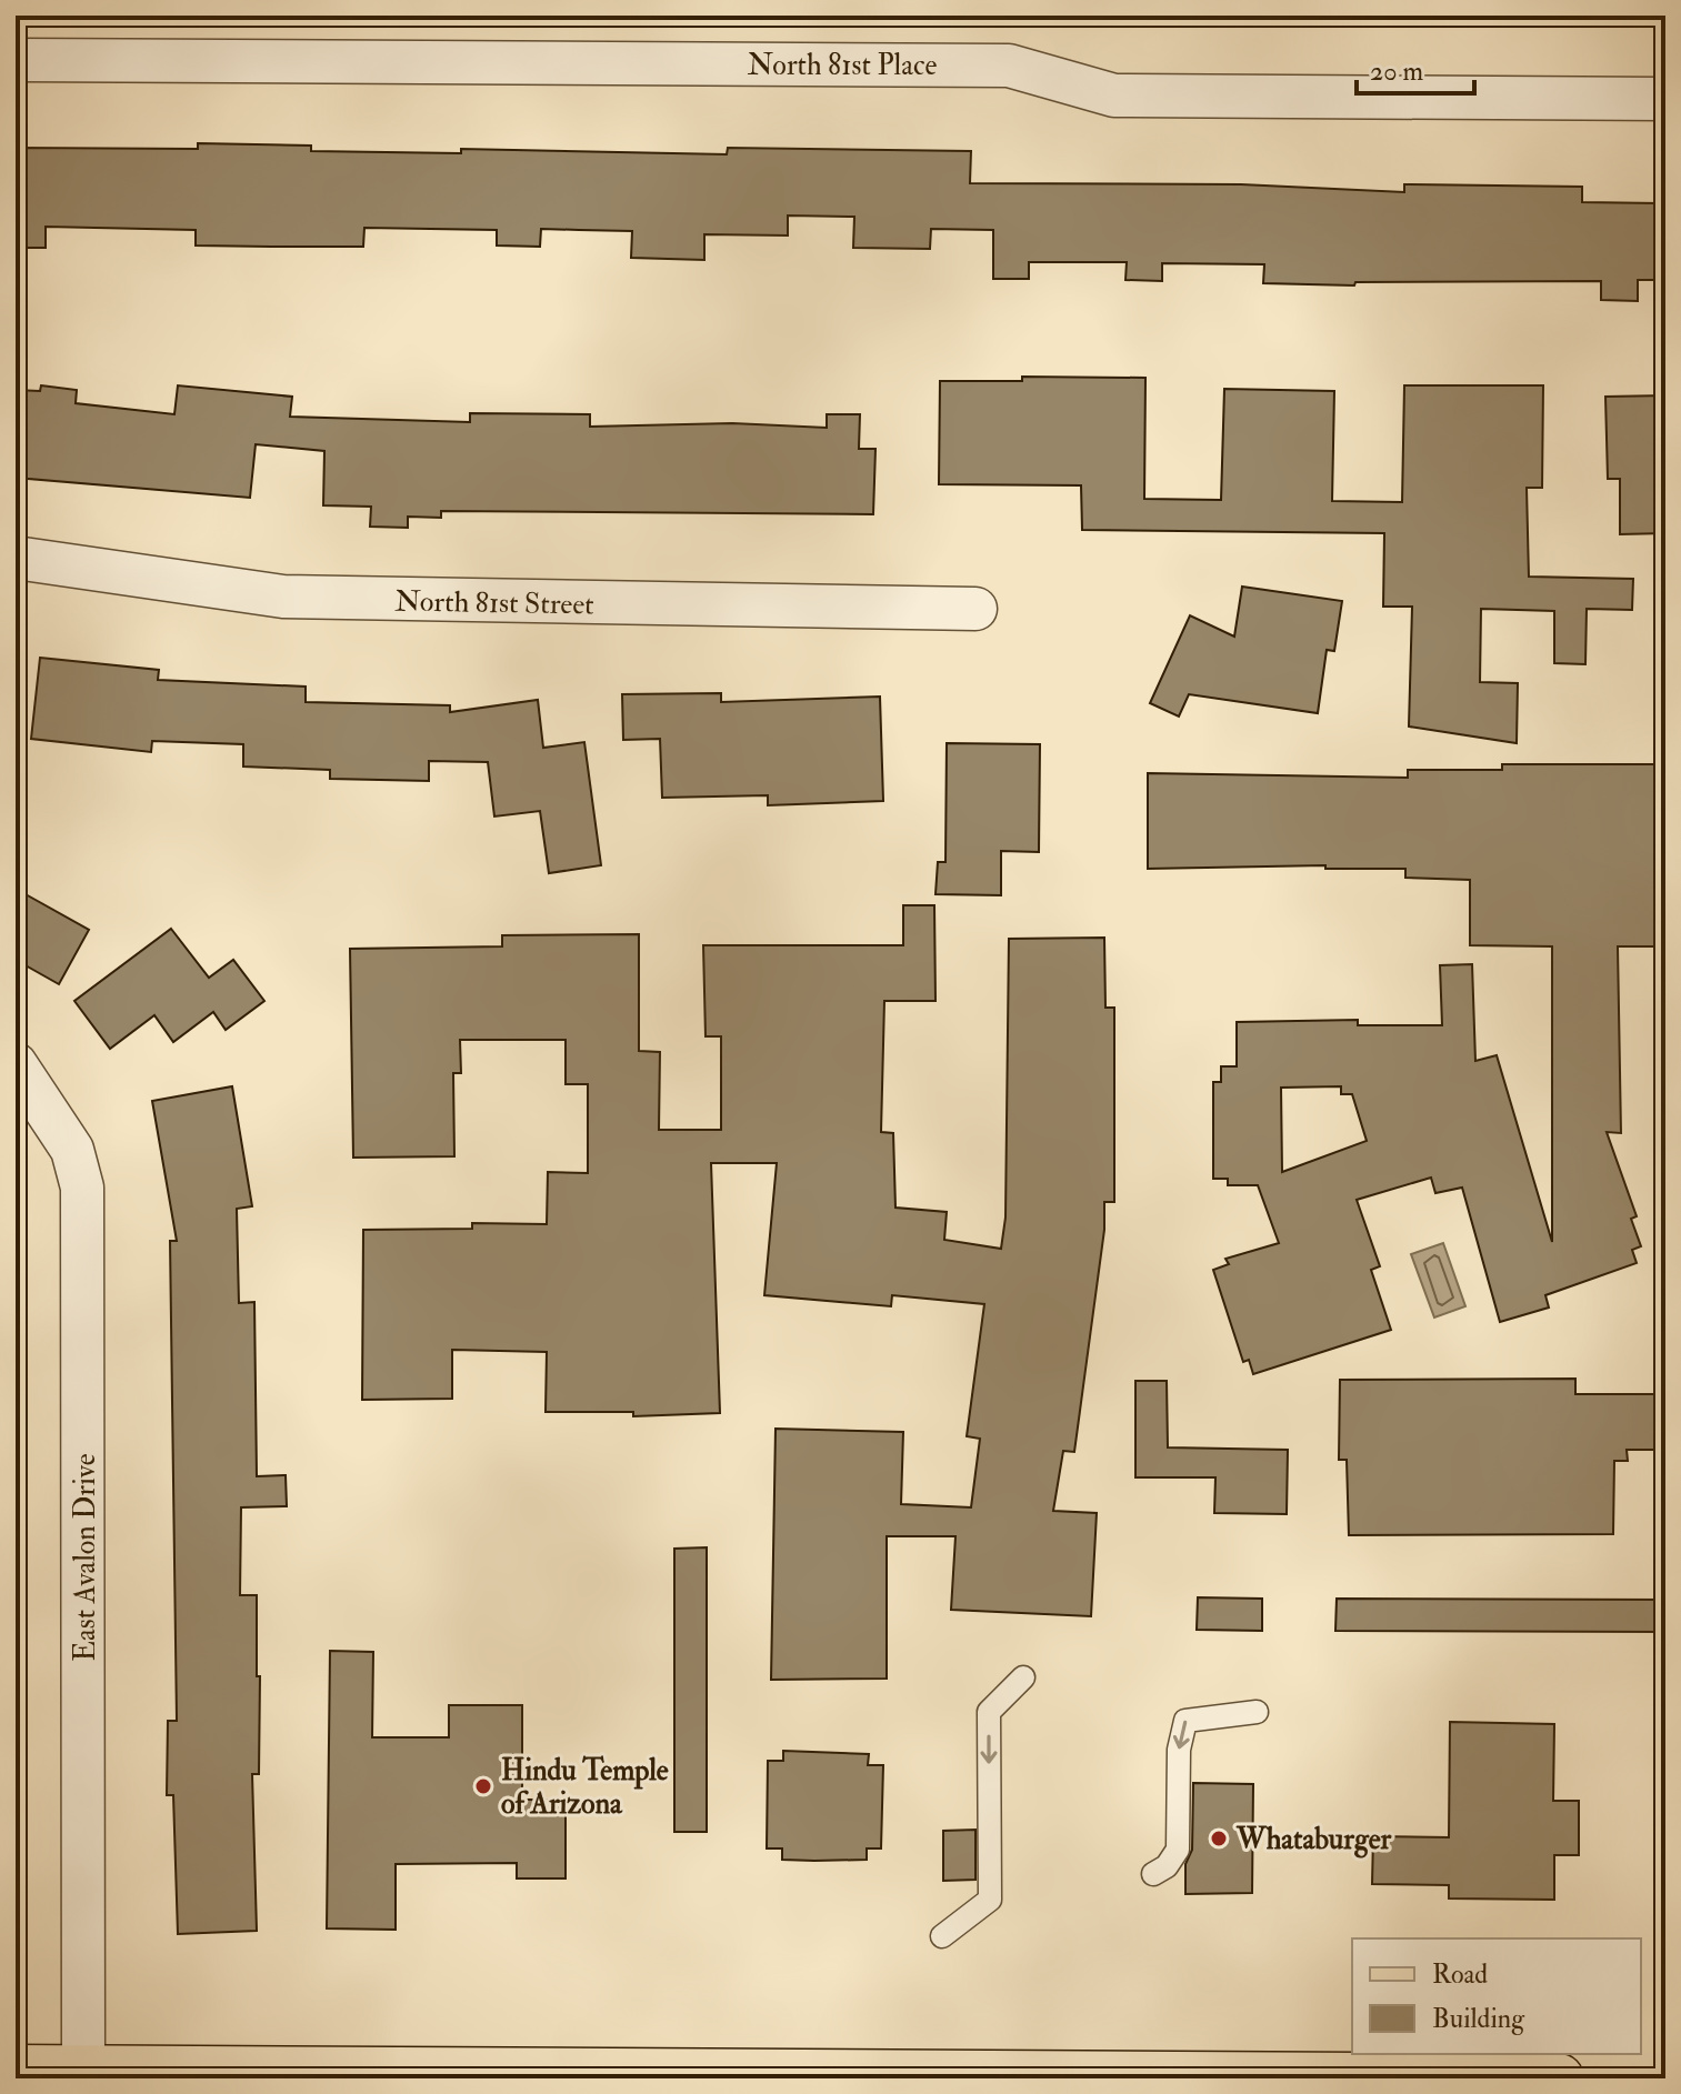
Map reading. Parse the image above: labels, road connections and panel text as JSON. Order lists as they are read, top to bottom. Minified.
{"streets":{"street":["North 81st Place","North 81st Street","East Avalon Drive"]},"places":["Hindu Temple of Arizona","Whataburger"],"legend":["Road","Building"],"scale_bar":"20 m"}
